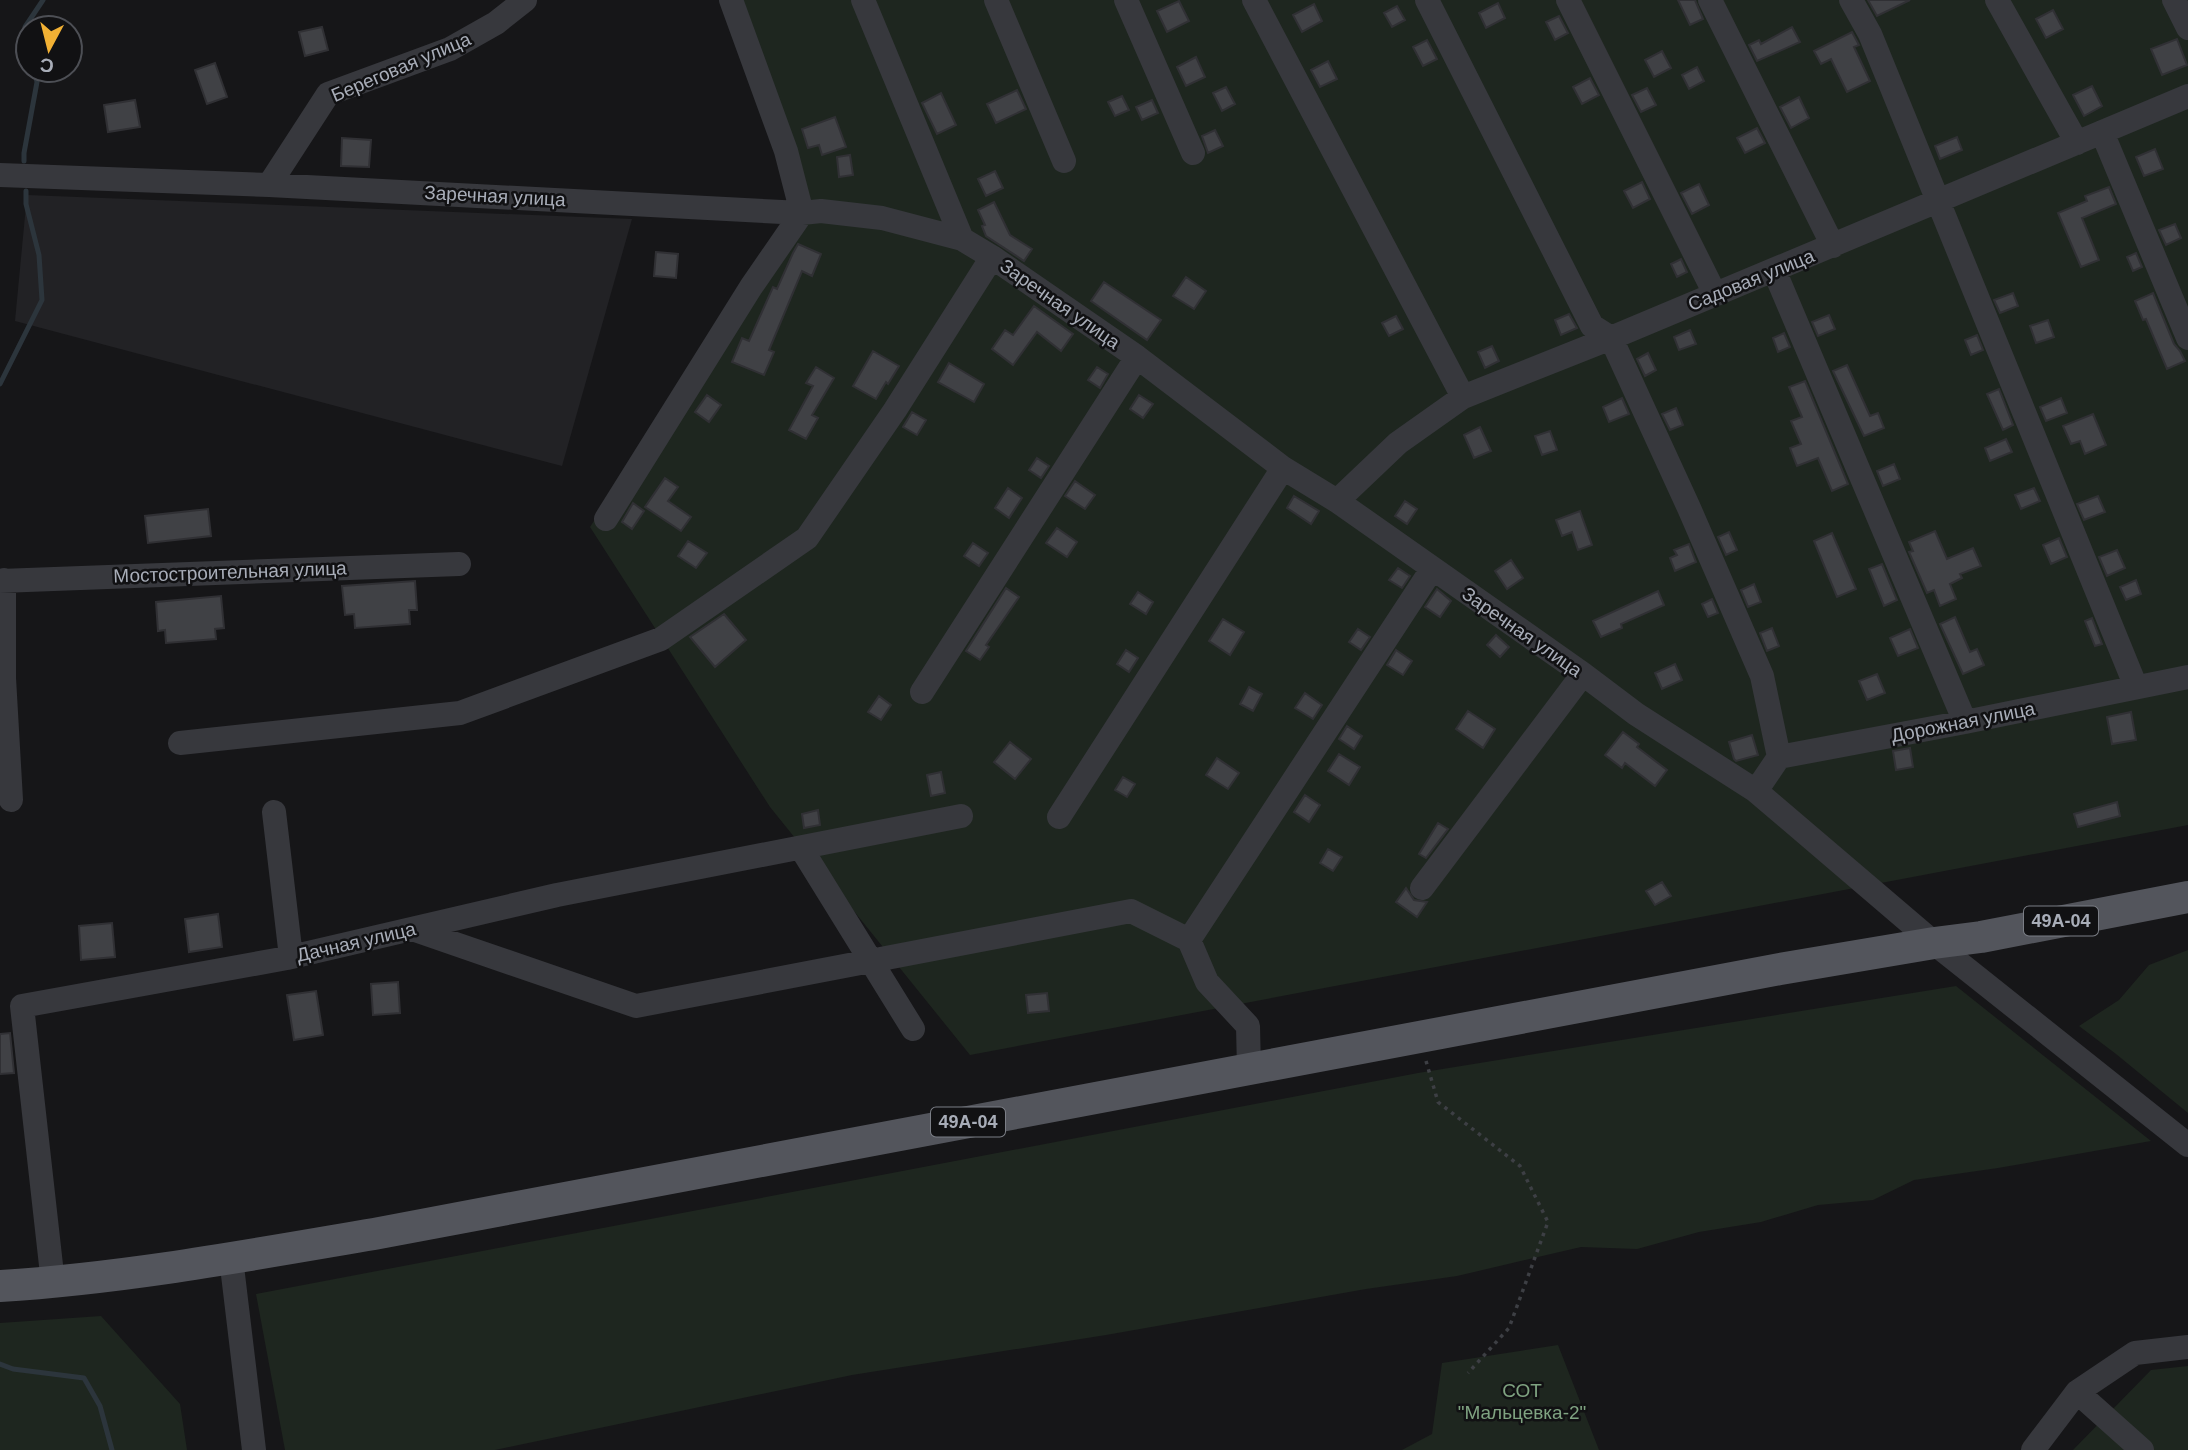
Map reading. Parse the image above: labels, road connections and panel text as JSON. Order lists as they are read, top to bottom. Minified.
{"streets":{"main road":["49А-04"],"street":["Береговая улица","Заречная улица","Садовая улица","Мостостроительная улица","Дорожная улица","Дачная улица"]},"crossings":[["Береговая улица","Заречная улица"],["Заречная улица","Садовая улица"],["Заречная улица","49А-04"],["49А-04","Дачная улица"]],"parks":["СОТ \"Мальцевка-2\""],"north":"bottom"}
